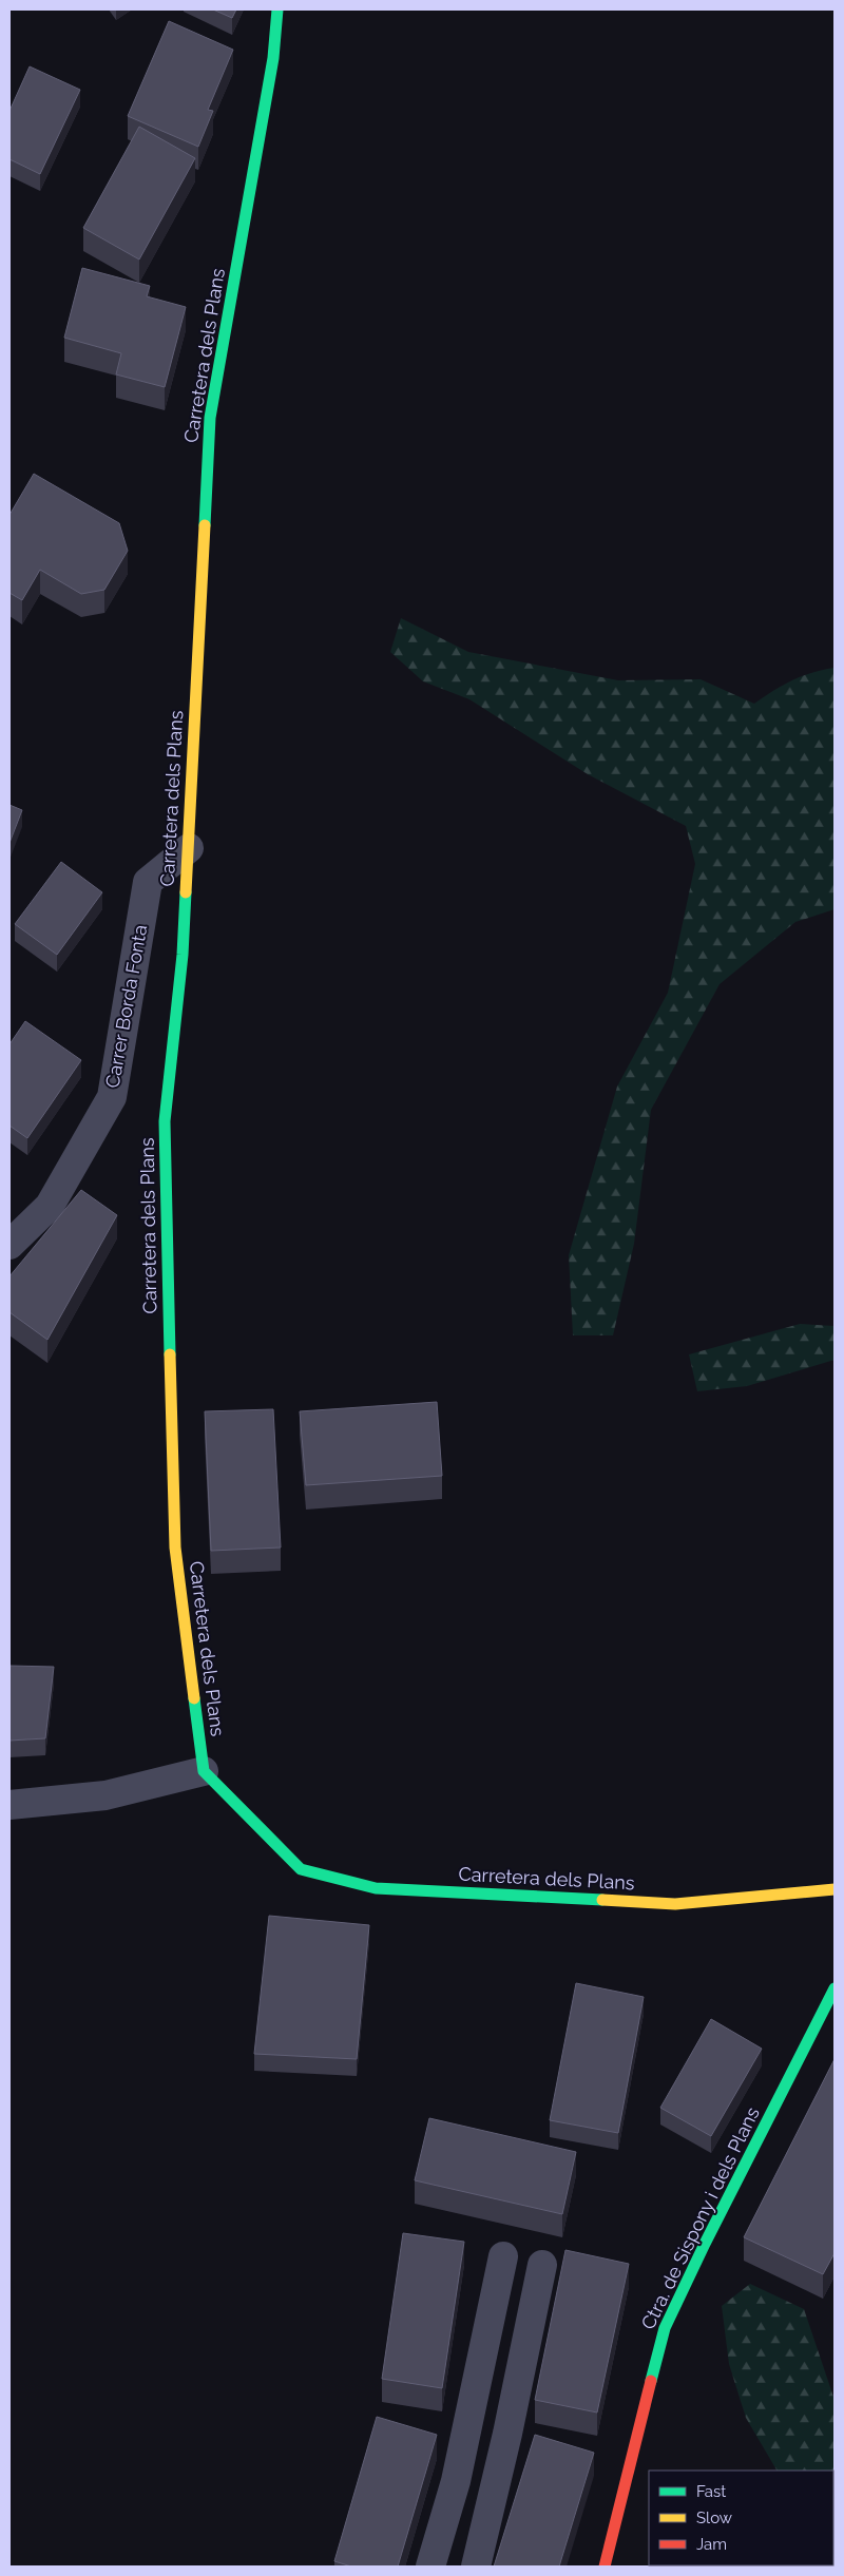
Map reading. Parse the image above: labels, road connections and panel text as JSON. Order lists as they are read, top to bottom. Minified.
{"streets":{"main road":["Carretera dels Plans","Ctra. de Sispony i dels Plans"],"street":["Carrer Borda Fonta"]},"crossings":[["Carretera dels Plans","Carrer Borda Fonta"]],"legend":["Fast","Slow","Jam"]}
